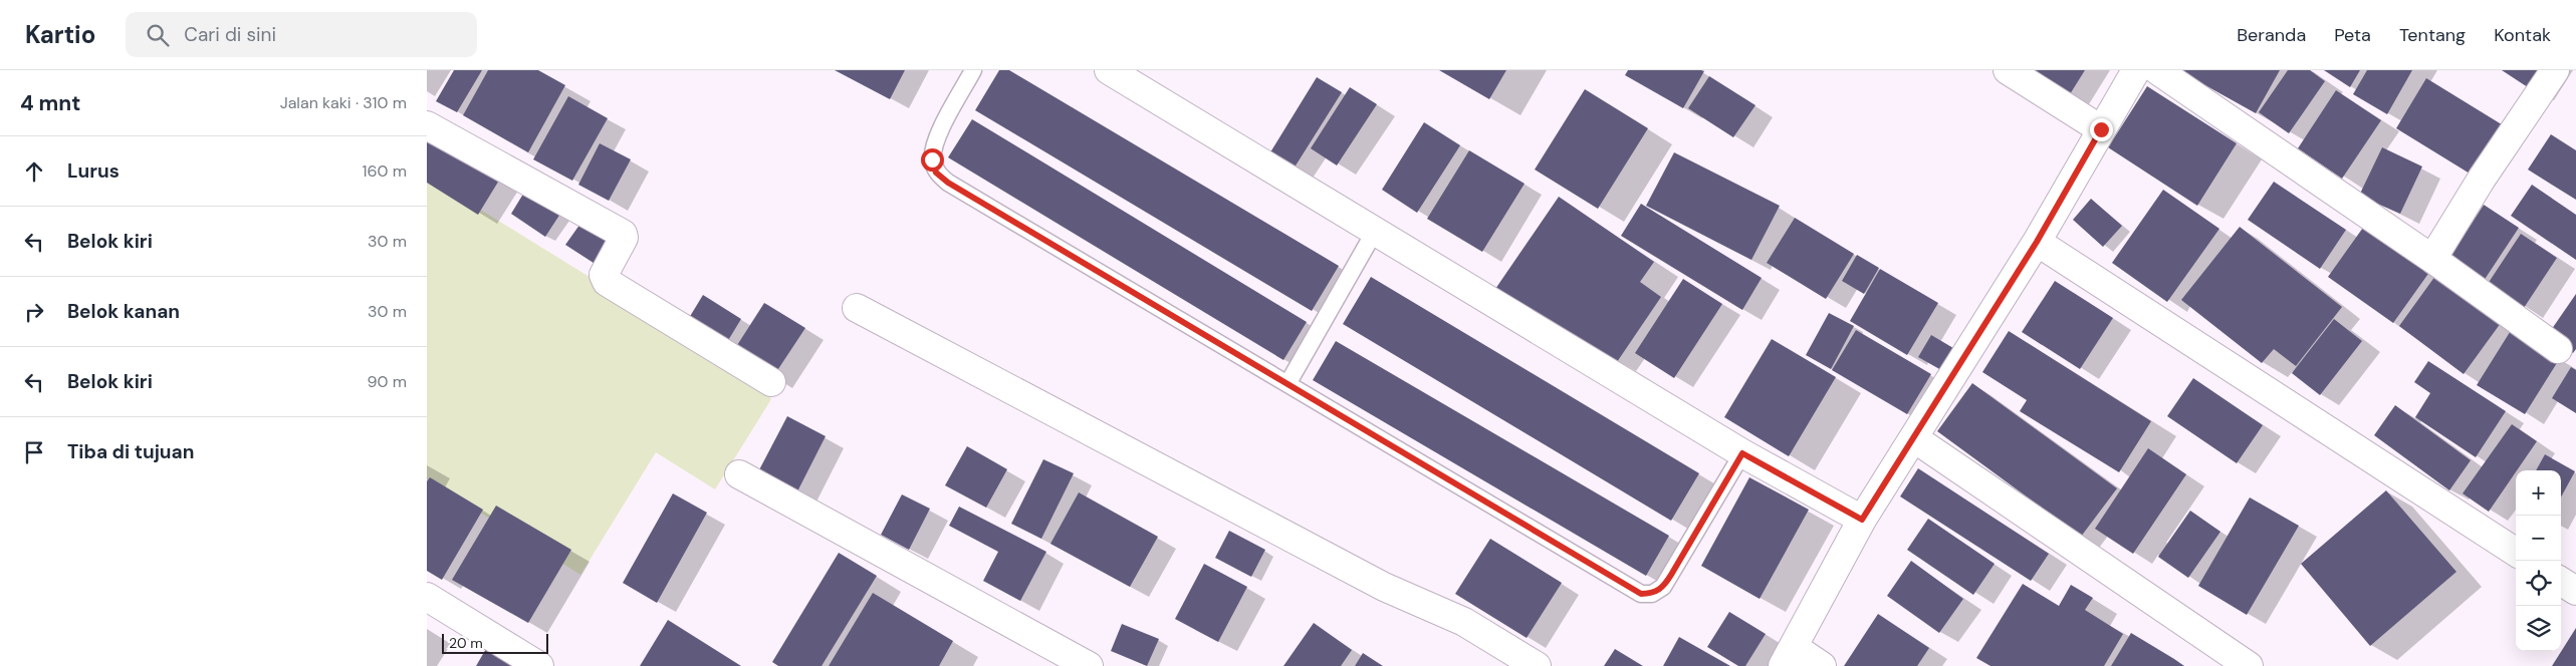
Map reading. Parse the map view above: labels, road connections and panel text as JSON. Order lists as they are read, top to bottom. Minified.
{"scale_bar":"20 m","page":{"header":"Kartio","search":"Cari di sini","nav":["Beranda","Peta","Tentang","Kontak"],"heading":["4 mnt","Jalan kaki · 310 m"],"list":[["Lurus","160 m"],["Belok kiri","30 m"],["Belok kanan","30 m"],["Belok kiri","90 m"],"Tiba di tujuan"],"map_buttons":["+","−"],"scale":"20 m"}}
